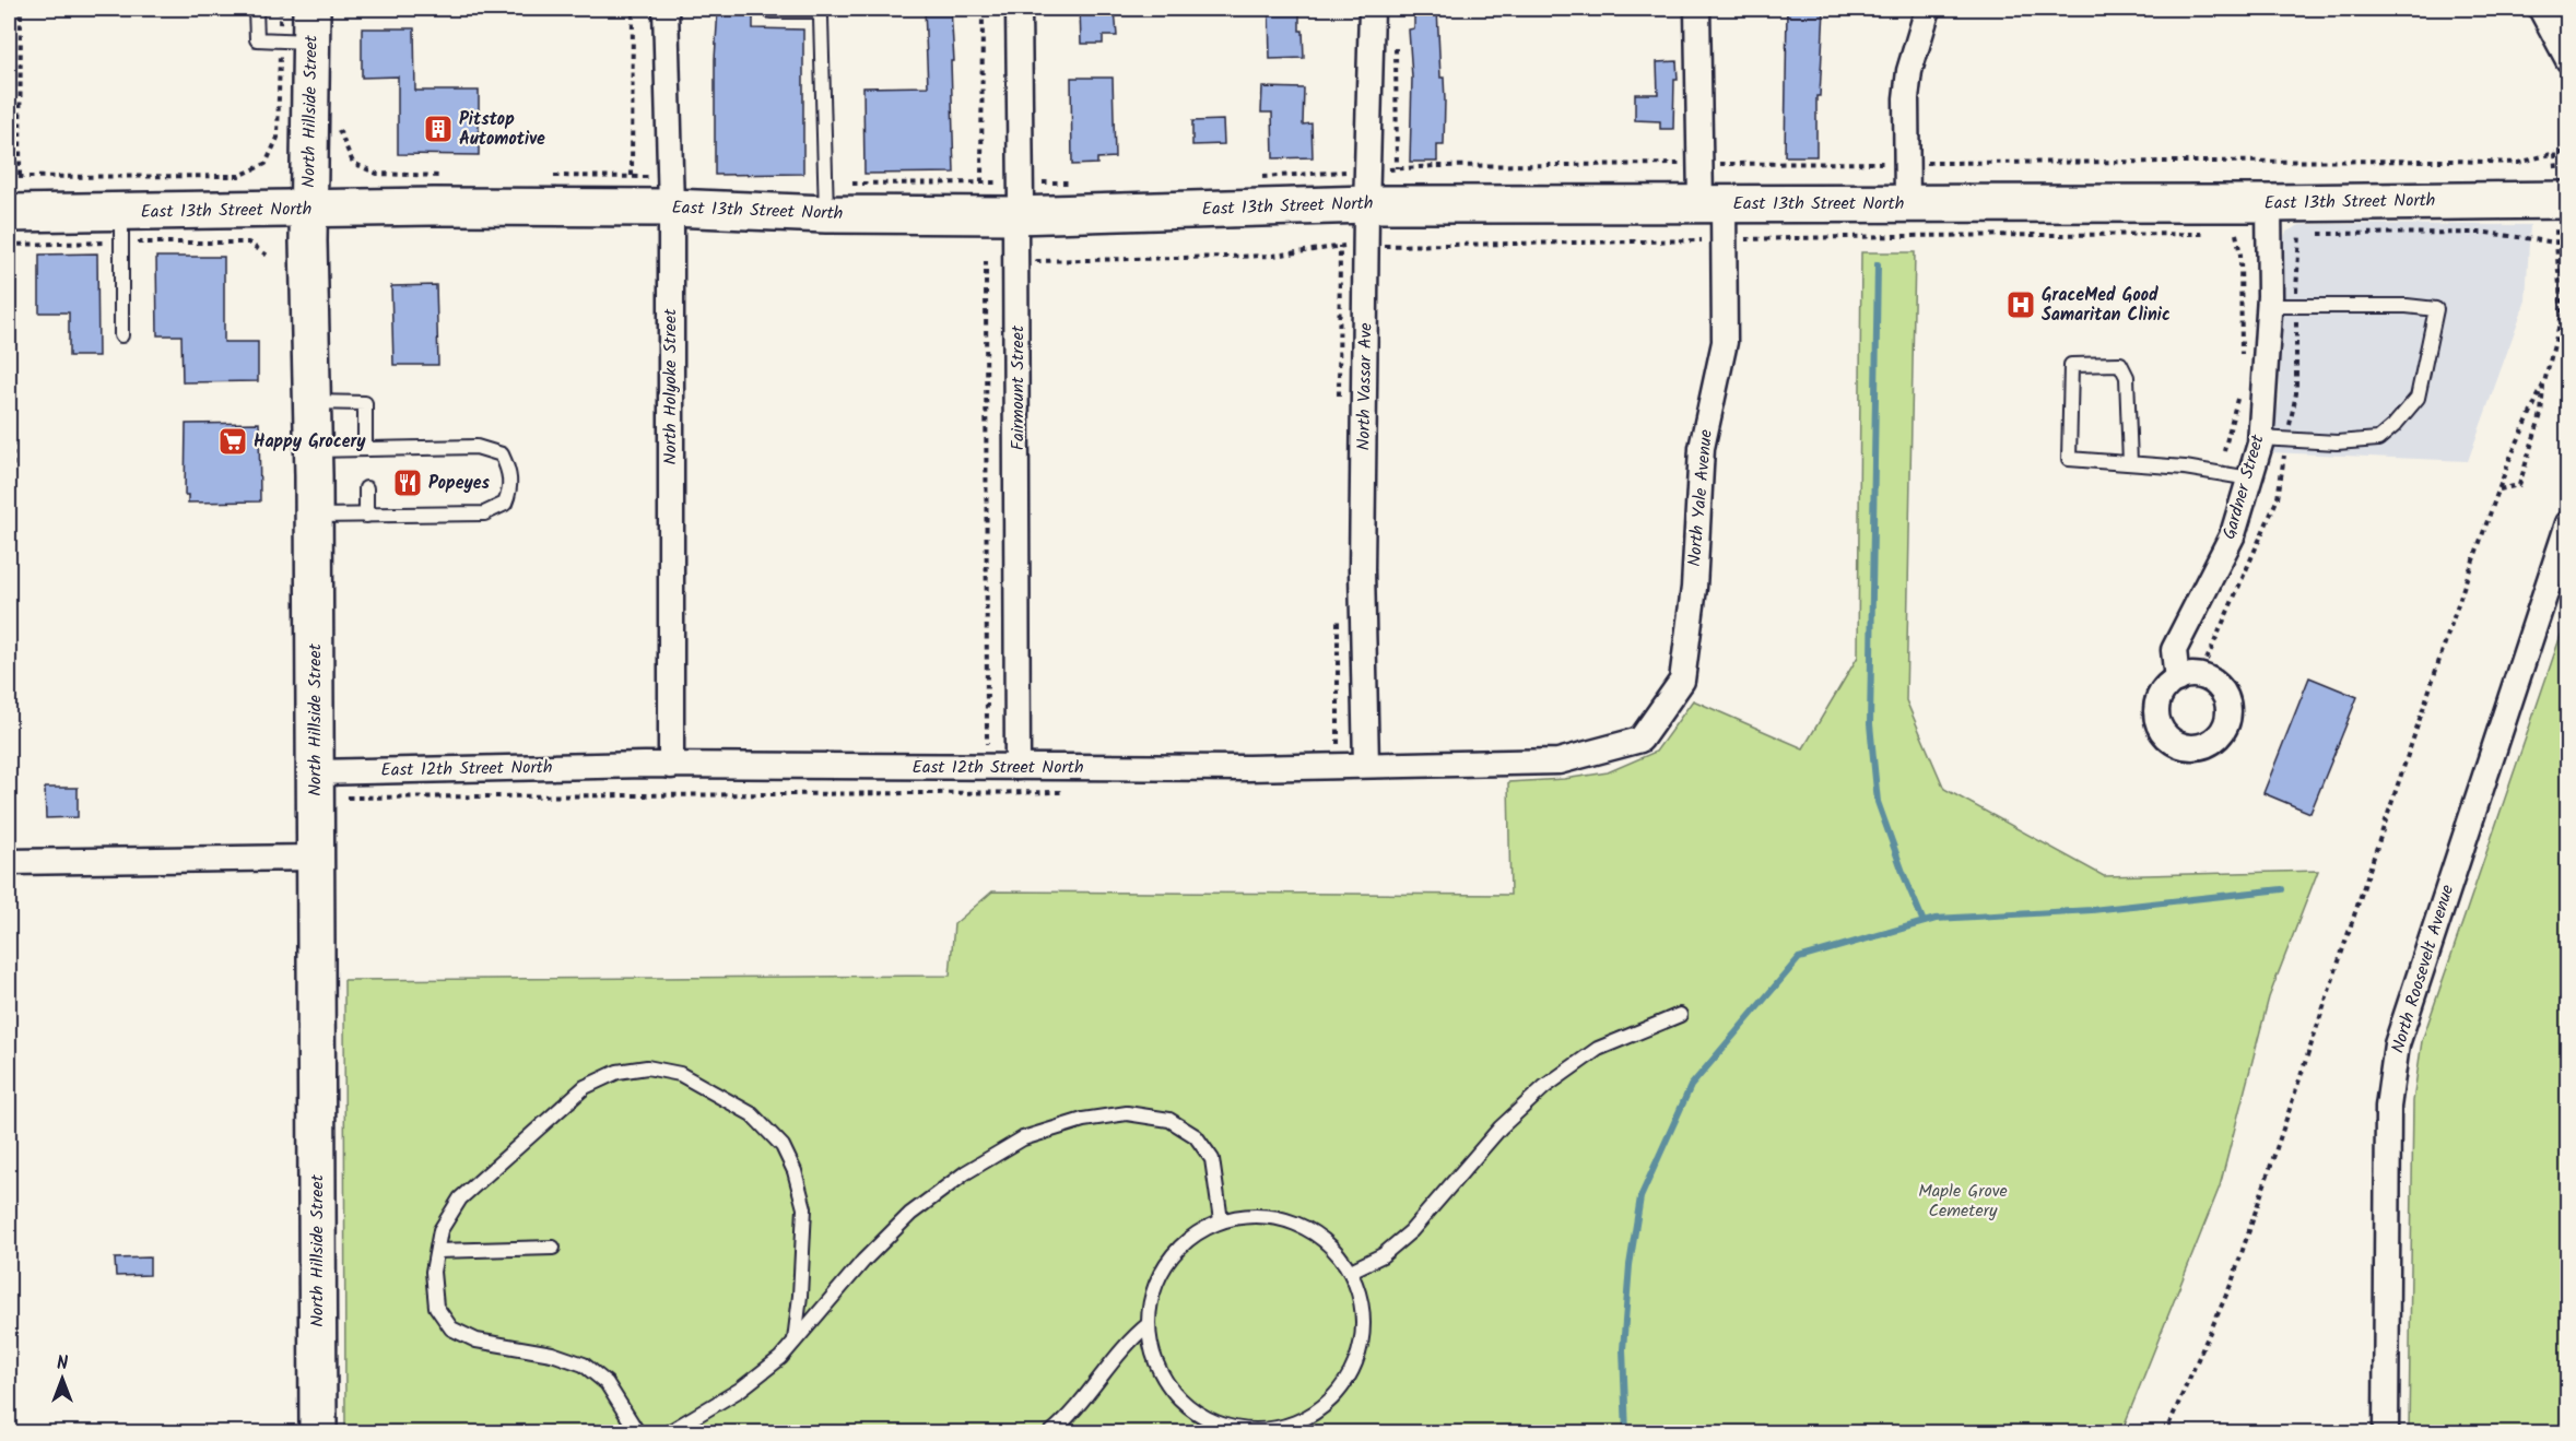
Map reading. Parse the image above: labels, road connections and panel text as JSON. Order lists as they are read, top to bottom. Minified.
{"streets":{"main road":["North Hillside Street","East 13th Street North"],"street":["North Holyoke Street","North Vassar Ave","Fairmount Street","Gardner Street","North Yale Avenue","East 12th Street North","North Roosevelt Avenue"]},"crossings":[["North Hillside Street","East 13th Street North"],["North Hillside Street","East 12th Street North"],["East 13th Street North","North Holyoke Street"],["East 13th Street North","North Vassar Ave"],["East 13th Street North","Fairmount Street"],["East 13th Street North","Gardner Street"],["East 13th Street North","North Yale Avenue"],["North Holyoke Street","East 12th Street North"],["North Vassar Ave","East 12th Street North"],["Fairmount Street","East 12th Street North"],["North Yale Avenue","East 12th Street North"]],"parks":["Maple Grove Cemetery"],"places":{"building":["Pitstop Automotive"],"hospital":["GraceMed Good Samaritan Clinic"],"supermarket":["Happy Grocery"],"restaurant":["Popeyes"]},"north":"top"}
